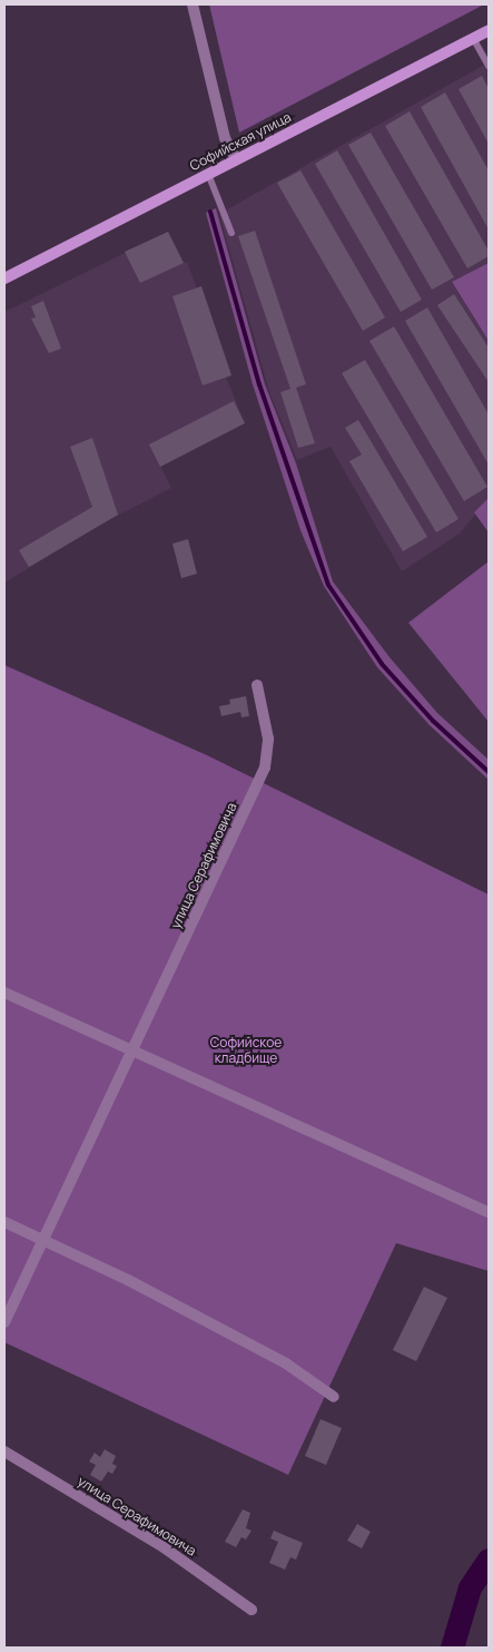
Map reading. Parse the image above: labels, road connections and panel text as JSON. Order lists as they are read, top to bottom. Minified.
{"streets":{"main road":["Софийская улица"],"street":["улица Серафимовича"]},"parks":["Софийское кладбище"]}
